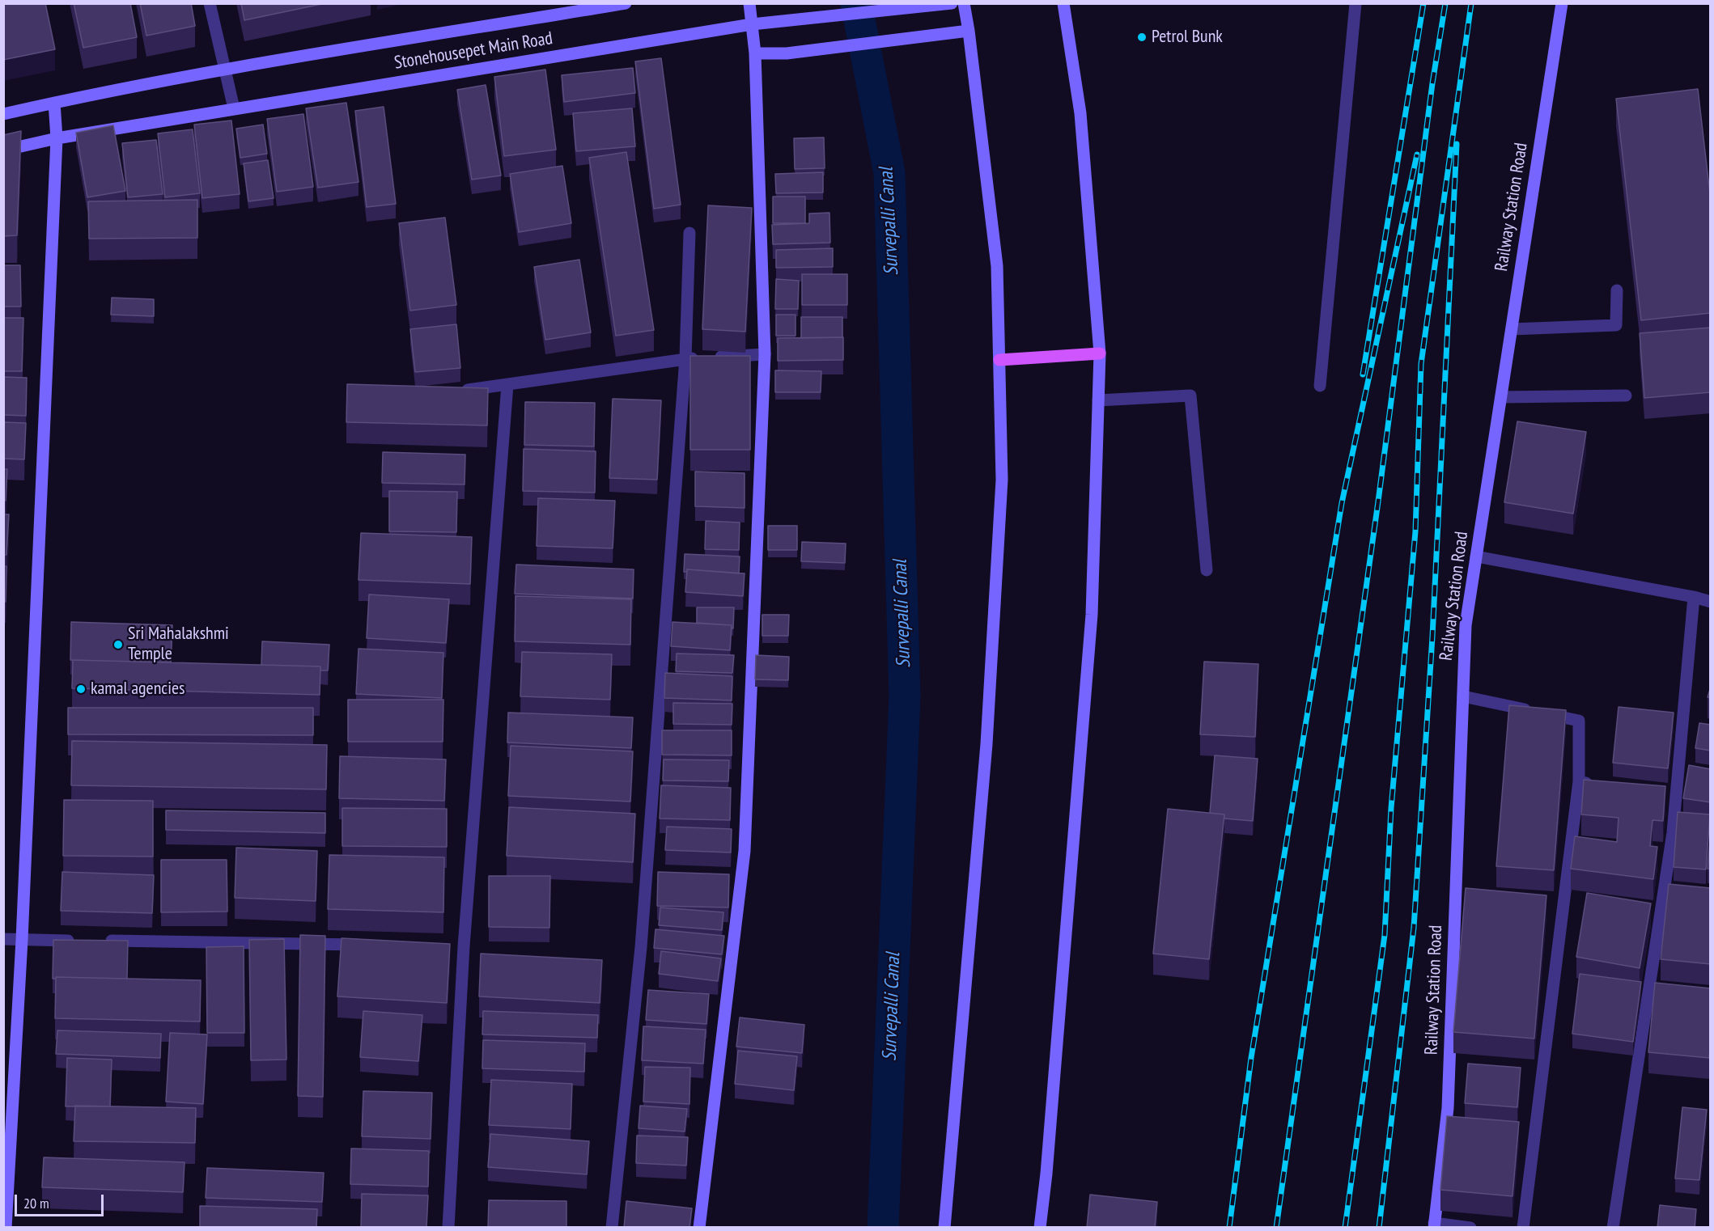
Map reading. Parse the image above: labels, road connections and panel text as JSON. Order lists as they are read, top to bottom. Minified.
{"streets":{"main road":["Stonehousepet Main Road","Railway Station Road"]},"water":["Survepalli Canal"],"places":["Petrol Bunk","Sri Mahalakshmi Temple","kamal agencies"],"scale_bar":"20 m"}
